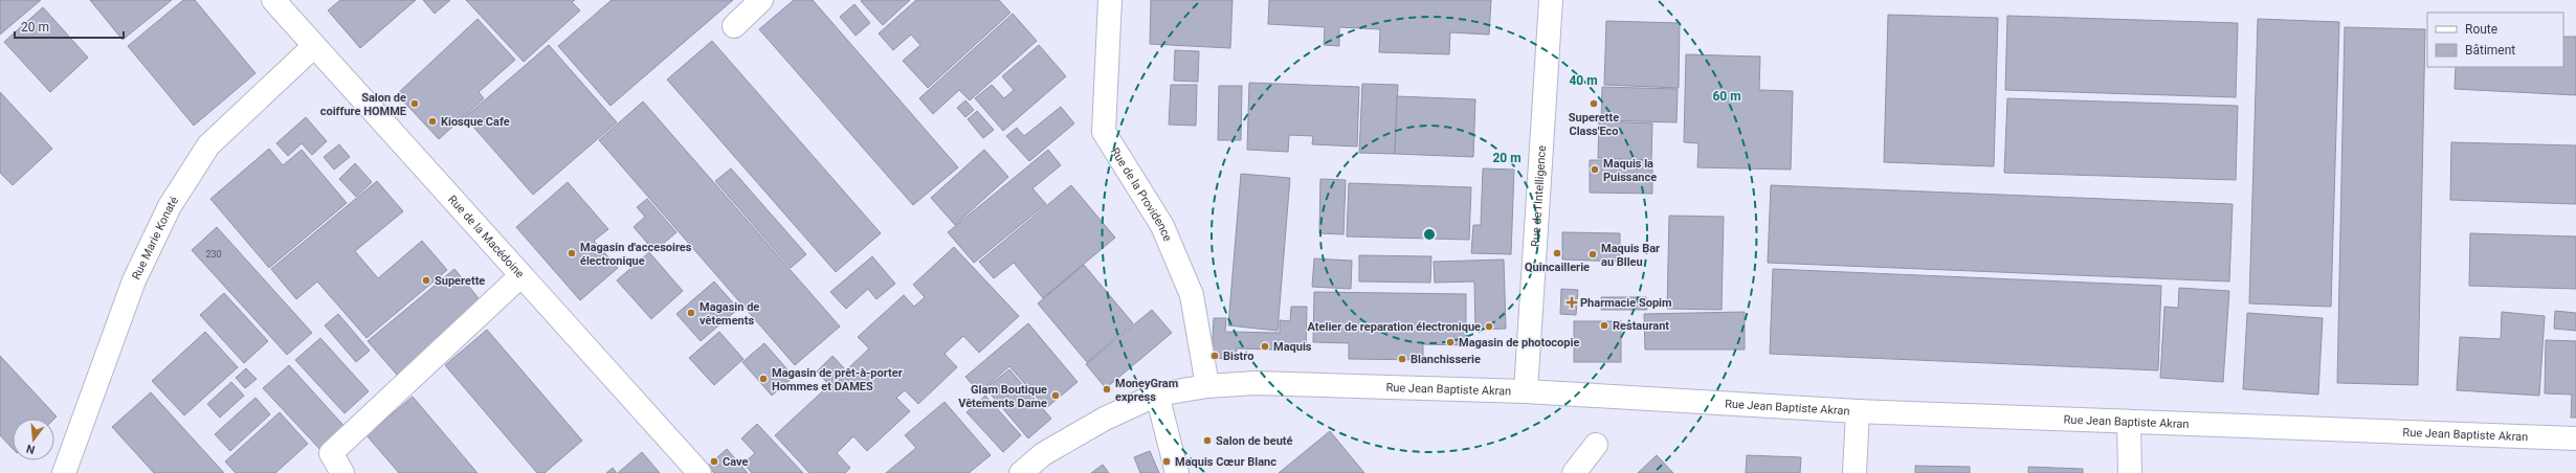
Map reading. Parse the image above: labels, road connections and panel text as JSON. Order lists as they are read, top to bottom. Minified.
{"streets":{"street":["Rue de la Providence","Rue de l'Intelligence","Rue de la Macédoine","Rue Marie Konaté","Rue Jean Baptiste Akran"]},"crossings":[["Rue de la Providence","Rue Jean Baptiste Akran"],["Rue de l'Intelligence","Rue Jean Baptiste Akran"],["Rue de la Macédoine","Rue Marie Konaté"]],"places":{"other":["Salon de coiffure HOMME","Superette Class'Eco","Kiosque Cafe","Maquis la Puissance","Magasin d'accesoires électronique","Quincaillerie","Maquis Bar au Blleu","Superette","Magasin de vêtements","Restaurant","Atelier de reparation électronique","Magasin de photocopie","Maquis","Bistro","Blanchisserie","Magasin de prêt-à-porter Hommes et DAMES","MoneyGram express","Glam Boutique Vêtements Dame","Salon de beuté","Cave","Maquis Cœur Blanc"],"health":["Pharmacie Sopim"]},"house_numbers":["230"],"legend":["Route","Bâtiment"],"scale_bar":"20 m","north":"bottom","rings":["40 m","60 m","20 m"]}
